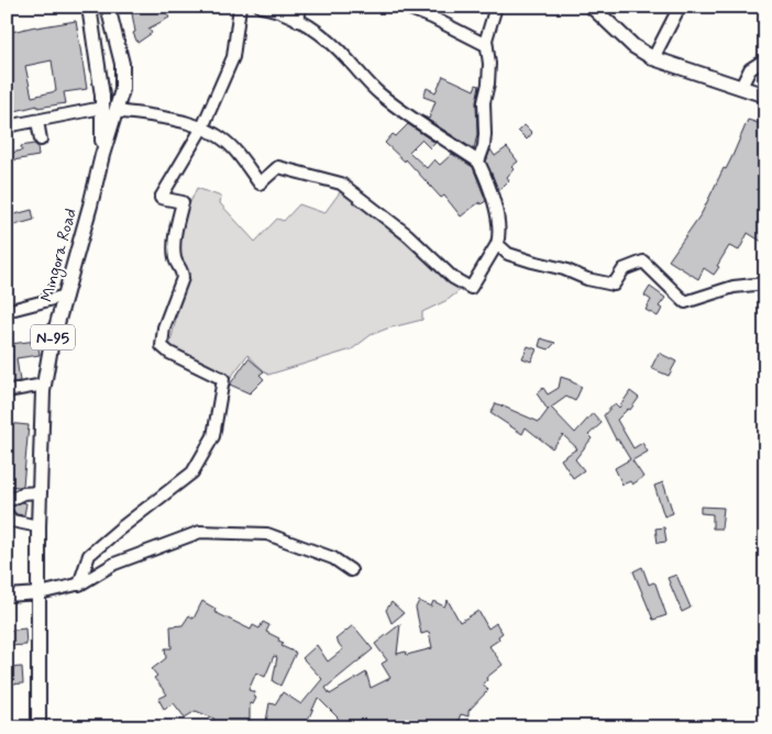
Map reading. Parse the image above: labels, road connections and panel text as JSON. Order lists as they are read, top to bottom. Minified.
{"streets":{"main road":["Mingora Road","N-95"]},"crossings":[["Mingora Road","N-95"]]}
